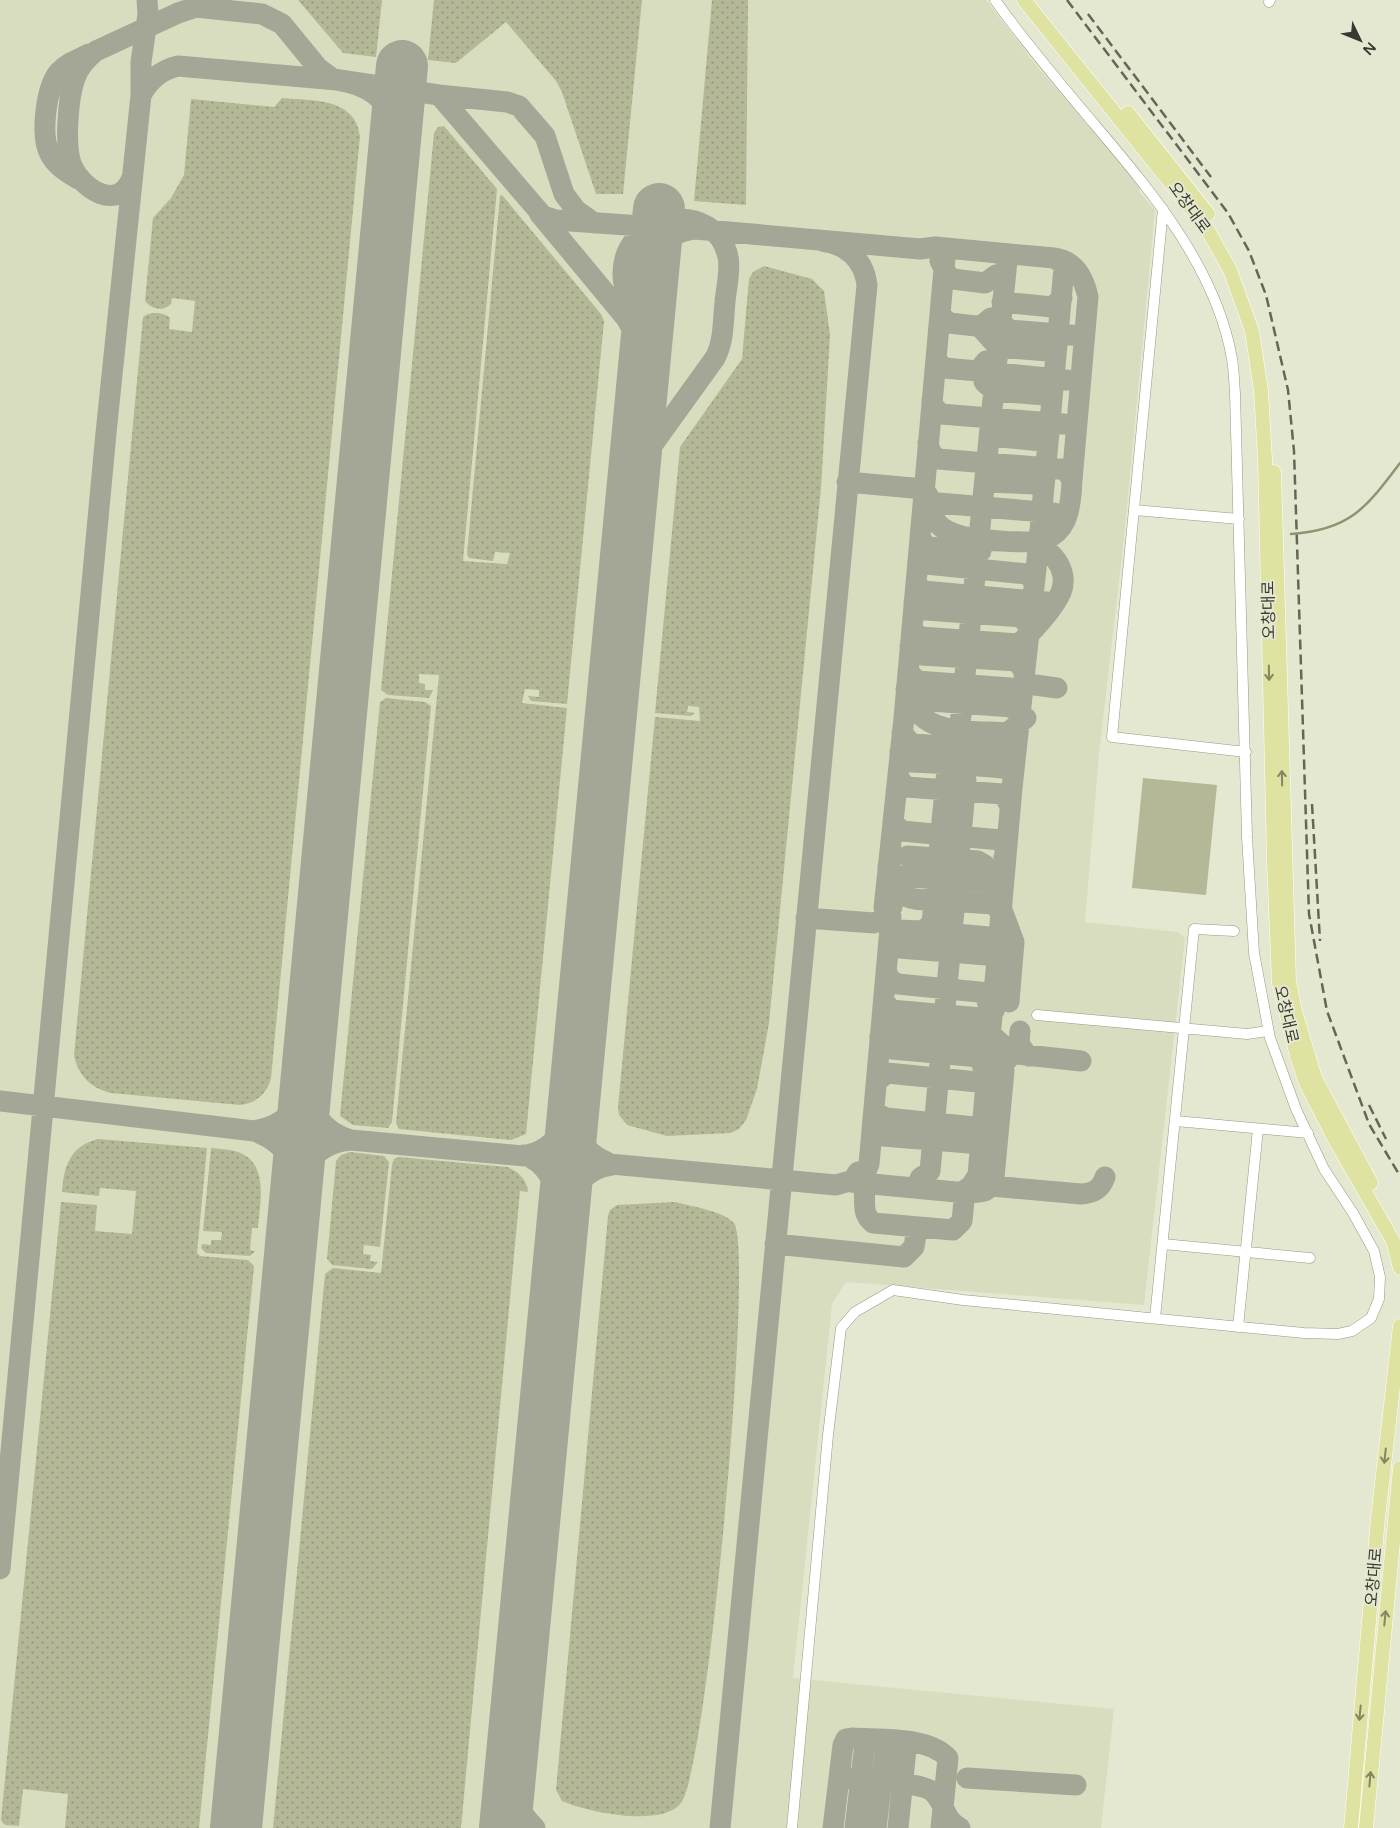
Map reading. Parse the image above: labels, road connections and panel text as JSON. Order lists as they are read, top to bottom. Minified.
{"streets":{"main road":["오창대로"]},"north":"bottom right"}
